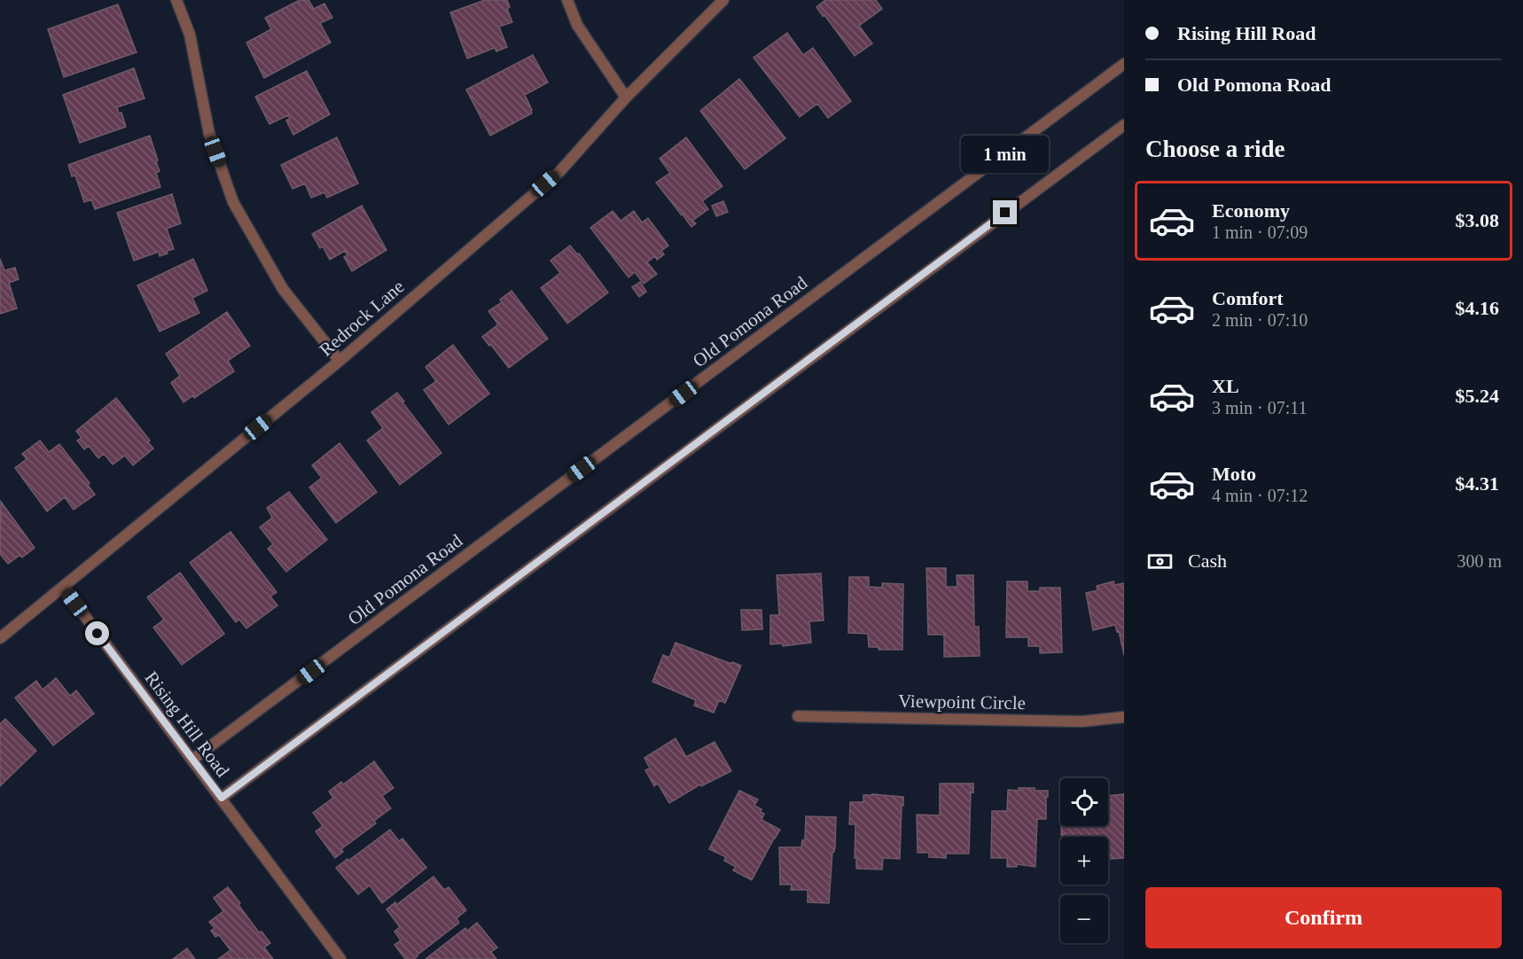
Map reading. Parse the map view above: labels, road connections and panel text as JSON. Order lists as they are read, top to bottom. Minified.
{"streets":{"street":["Redrock Lane","Old Pomona Road","Viewpoint Circle","Rising Hill Road"]},"crossings":[["Redrock Lane","Rising Hill Road"],["Old Pomona Road","Rising Hill Road"]],"page":{"banner":["Rising Hill Road","Old Pomona Road"],"heading":"Choose a ride","bubble":"1 min","list":[{"name":"Economy","note":"1 min · 07:09","value":"$3.08"},{"name":"Comfort","note":"2 min · 07:10","value":"$4.16"},{"name":"XL","note":"3 min · 07:11","value":"$5.24"},{"name":"Moto","note":"4 min · 07:12","value":"$4.31"}],"pay":["Cash","300 m"],"map_buttons":["+","−"],"buttons":"Confirm"}}
